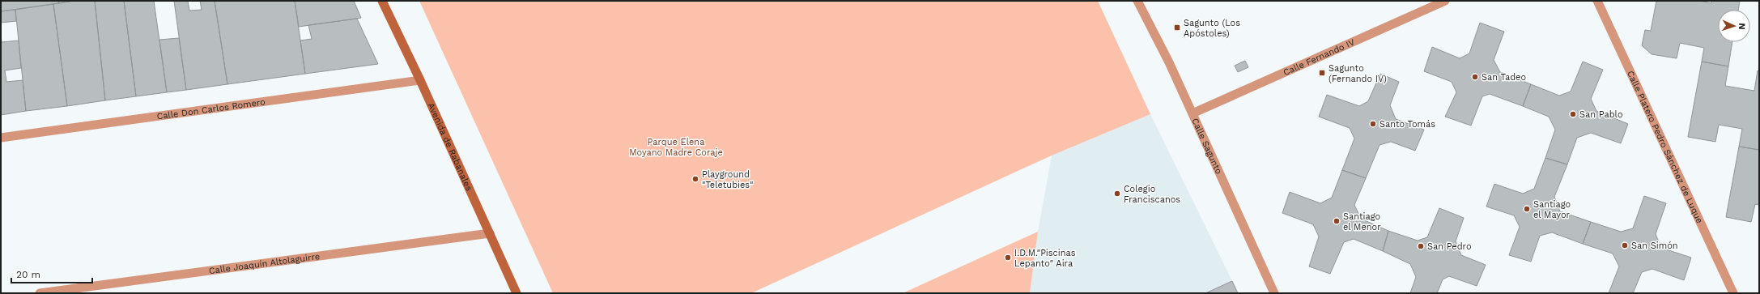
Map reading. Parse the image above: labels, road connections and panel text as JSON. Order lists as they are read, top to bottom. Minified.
{"streets":{"main road":["Avenida de Rabanales"],"street":["Calle Fernando IV","Calle Don Carlos Romero","Calle Sagunto","Calle Platero Pedro Sánchez de Luque","Calle Joaquín Altolaguirre"]},"crossings":[["Calle Fernando IV","Calle Sagunto"],["Calle Don Carlos Romero","Avenida de Rabanales"],["Avenida de Rabanales","Calle Joaquín Altolaguirre"]],"parks":["Parque Elena Moyano Madre Coraje"],"places":{"transit":["Sagunto (Los Apóstoles)","Sagunto (Fernando IV)"],"other":["San Tadeo","San Pablo","Santo Tomás","Playground \"Teletubies\"","Colegio Franciscanos","Santiago el Mayor","Santiago el Menor","San Simón","San Pedro","I.D.M.\"Piscinas Lepanto\" Aira"]},"scale_bar":"20 m","north":"right"}
